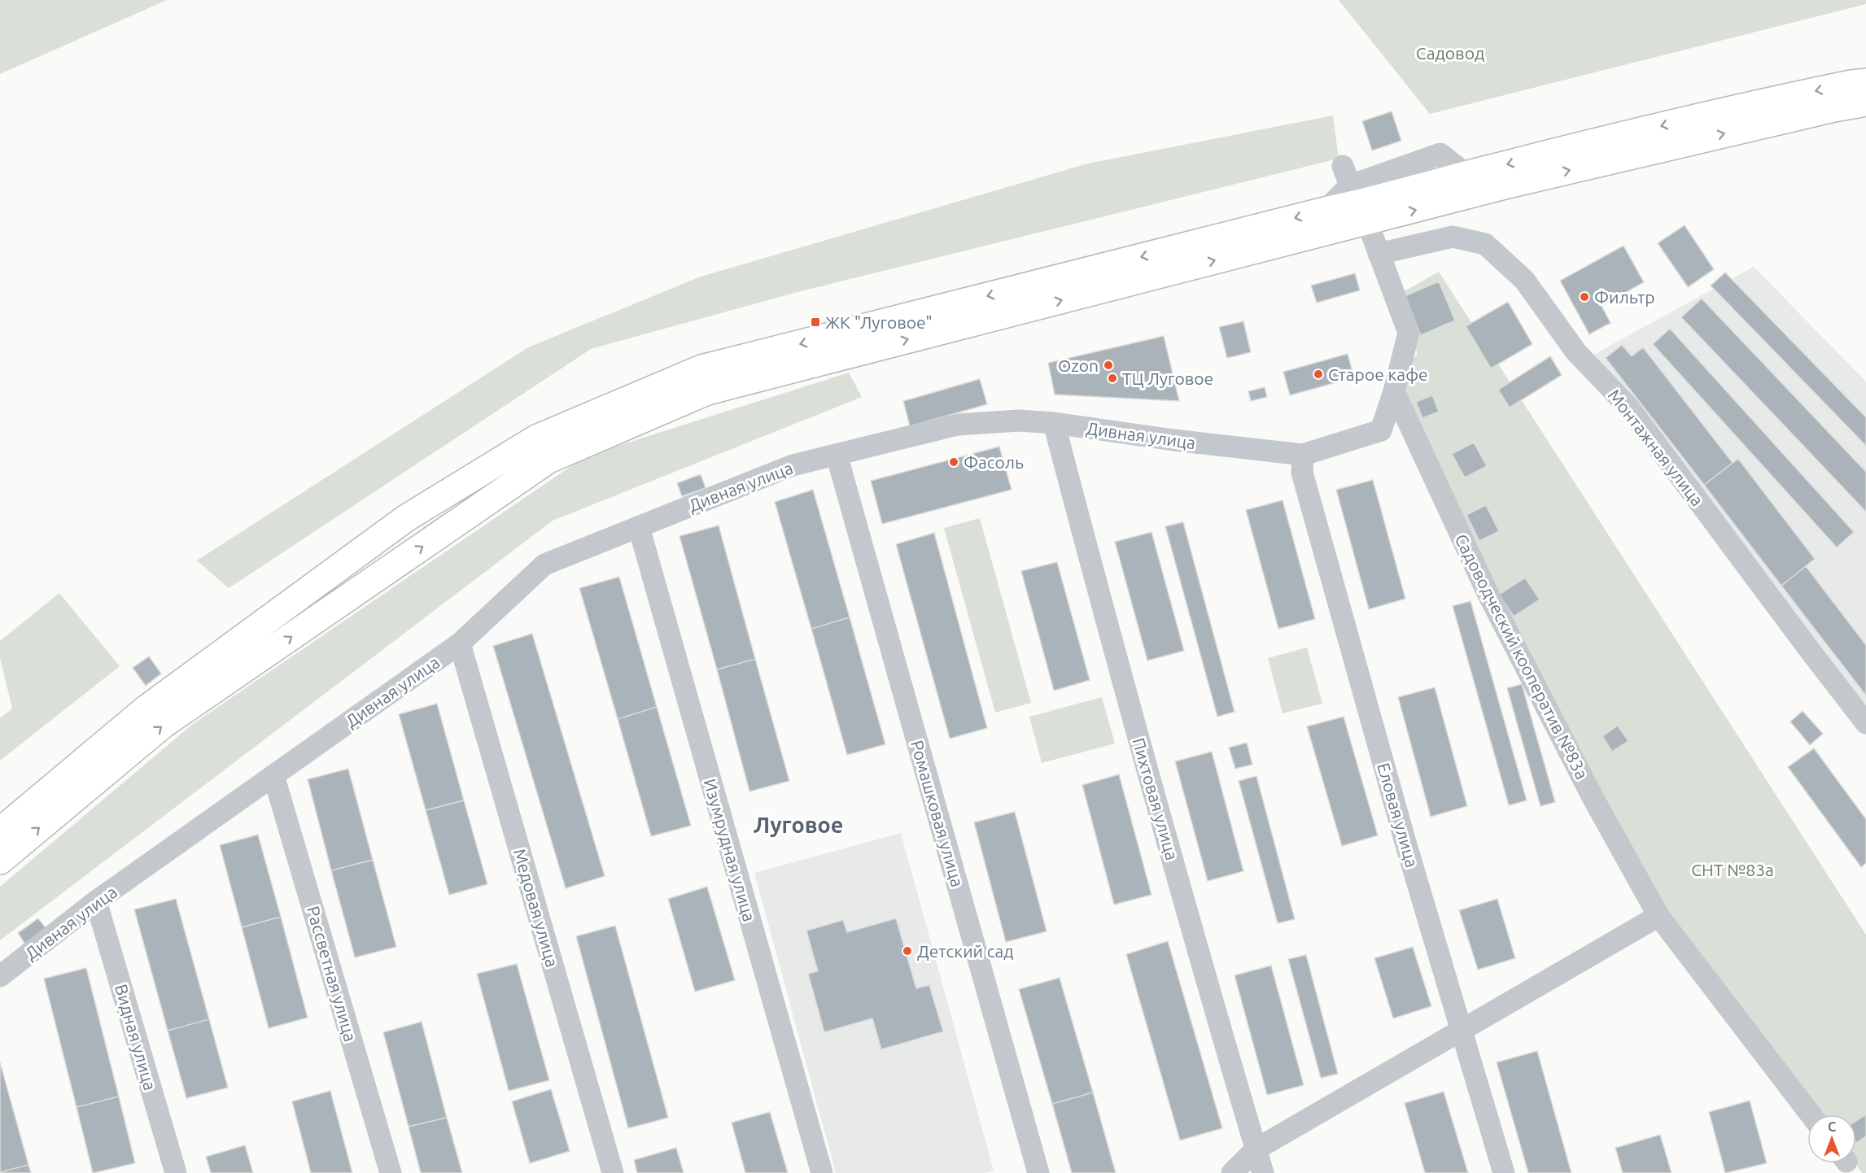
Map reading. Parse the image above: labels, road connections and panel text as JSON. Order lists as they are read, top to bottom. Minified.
{"streets":{"street":["Дивная улица","Монтажная улица","Садоводческий кооператив №83а","Пихтовая улица","Ромашковая улица","Еловая улица","Изумрудная улица","Медовая улица","Рассветная улица","Видная улица"]},"crossings":[["Дивная улица","Монтажная улица"],["Дивная улица","Садоводческий кооператив №83а"],["Дивная улица","Пихтовая улица"],["Дивная улица","Ромашковая улица"],["Дивная улица","Еловая улица"],["Дивная улица","Изумрудная улица"],["Дивная улица","Медовая улица"],["Дивная улица","Рассветная улица"],["Дивная улица","Видная улица"]],"districts":["Луговое"],"parks":["Садовод","СНТ №83а"],"places":{"other":["Фильтр","Ozon","Старое кафе","ТЦ Луговое","Фасоль","Детский сад"],"transit":["ЖК \"Луговое\""]},"north":"top"}
